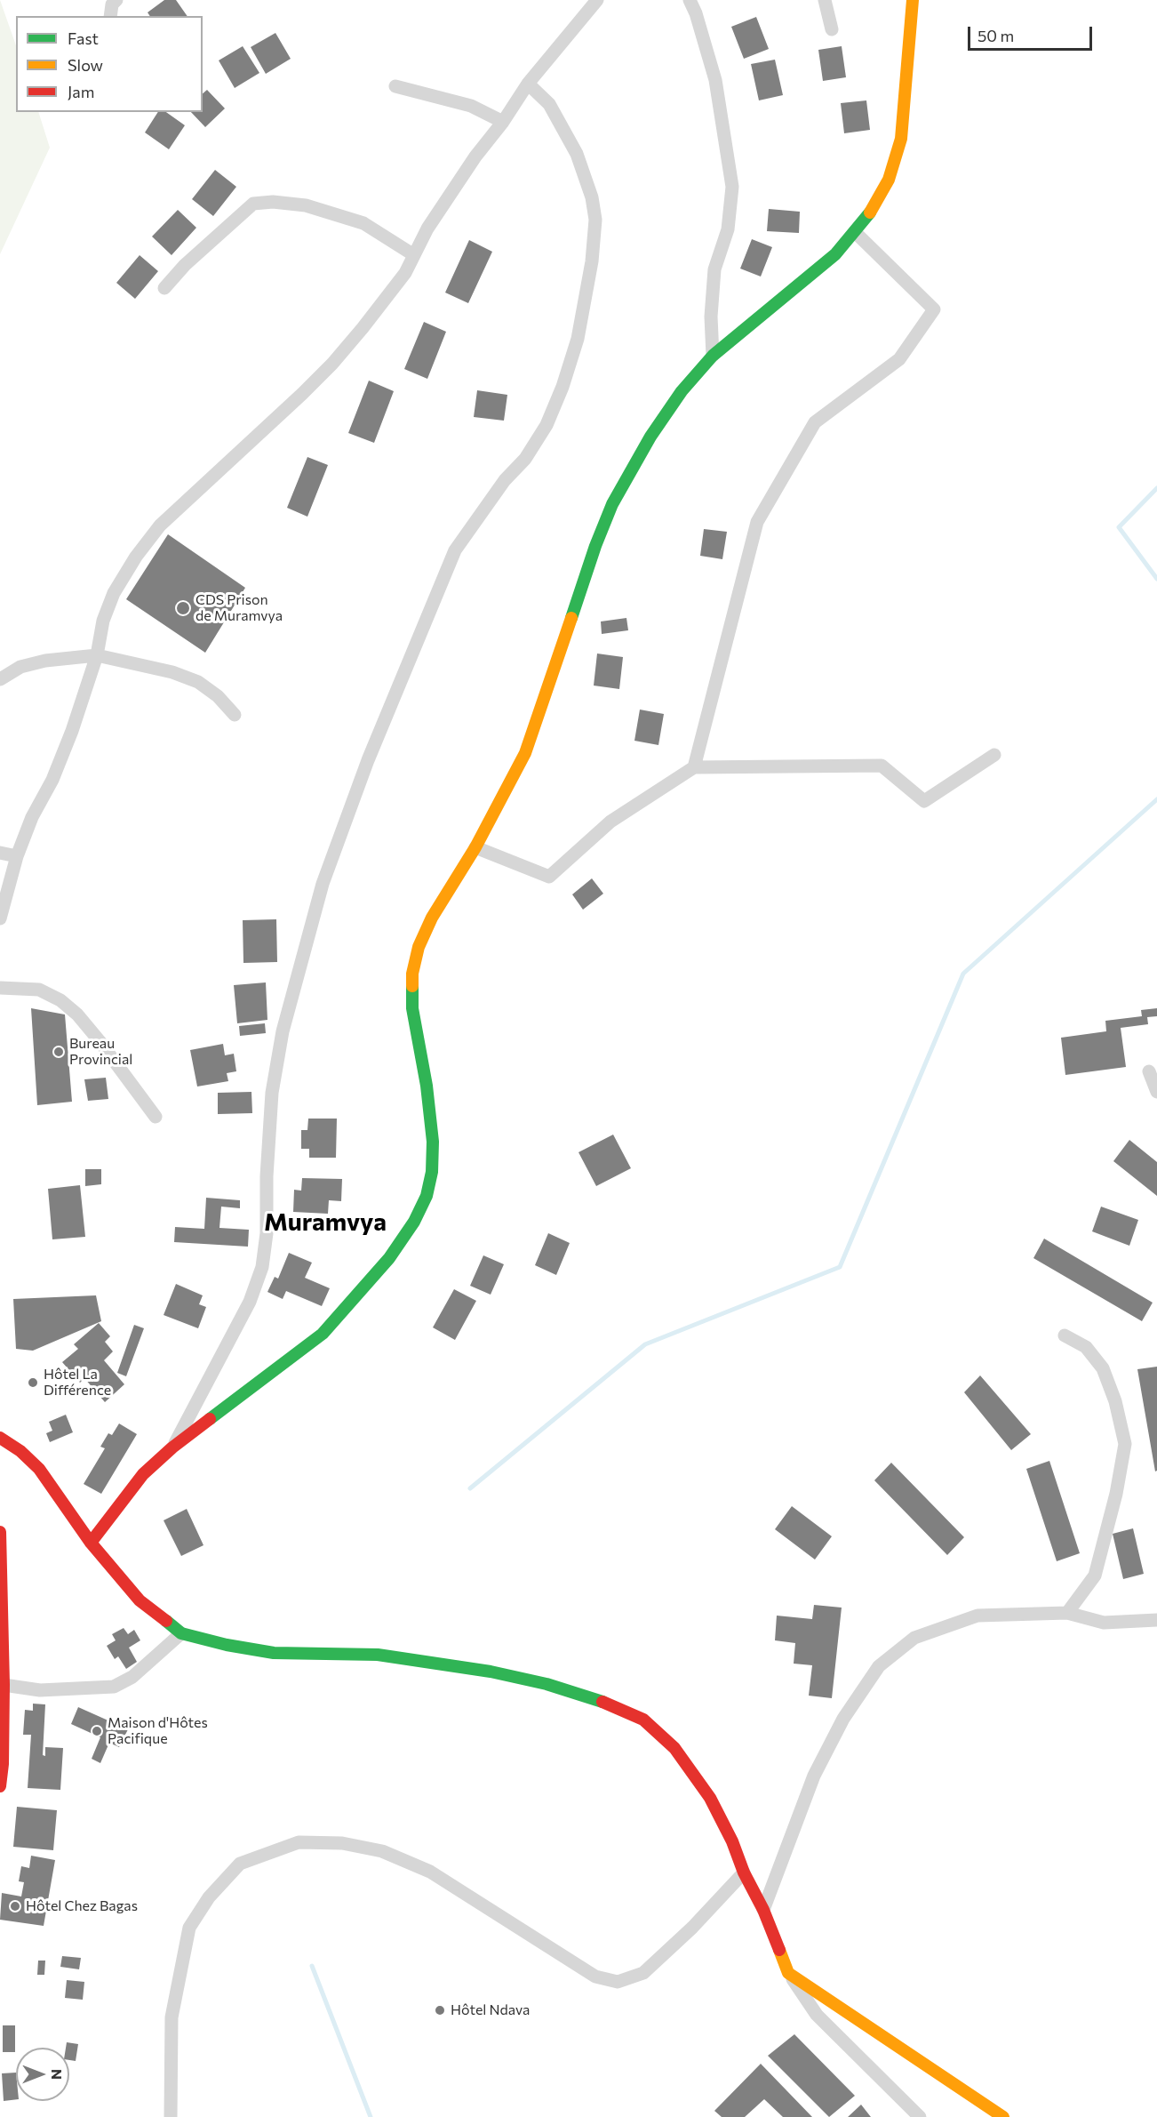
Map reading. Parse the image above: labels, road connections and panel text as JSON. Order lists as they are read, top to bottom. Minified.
{"districts":["Muramvya"],"places":["CDS Prison de Muramvya","Bureau Provincial","Hôtel La Différence","Maison d'Hôtes Pacifique","Hôtel Chez Bagas","Hôtel Ndava"],"legend":["Fast","Slow","Jam"],"scale_bar":"50 m","north":"right"}
